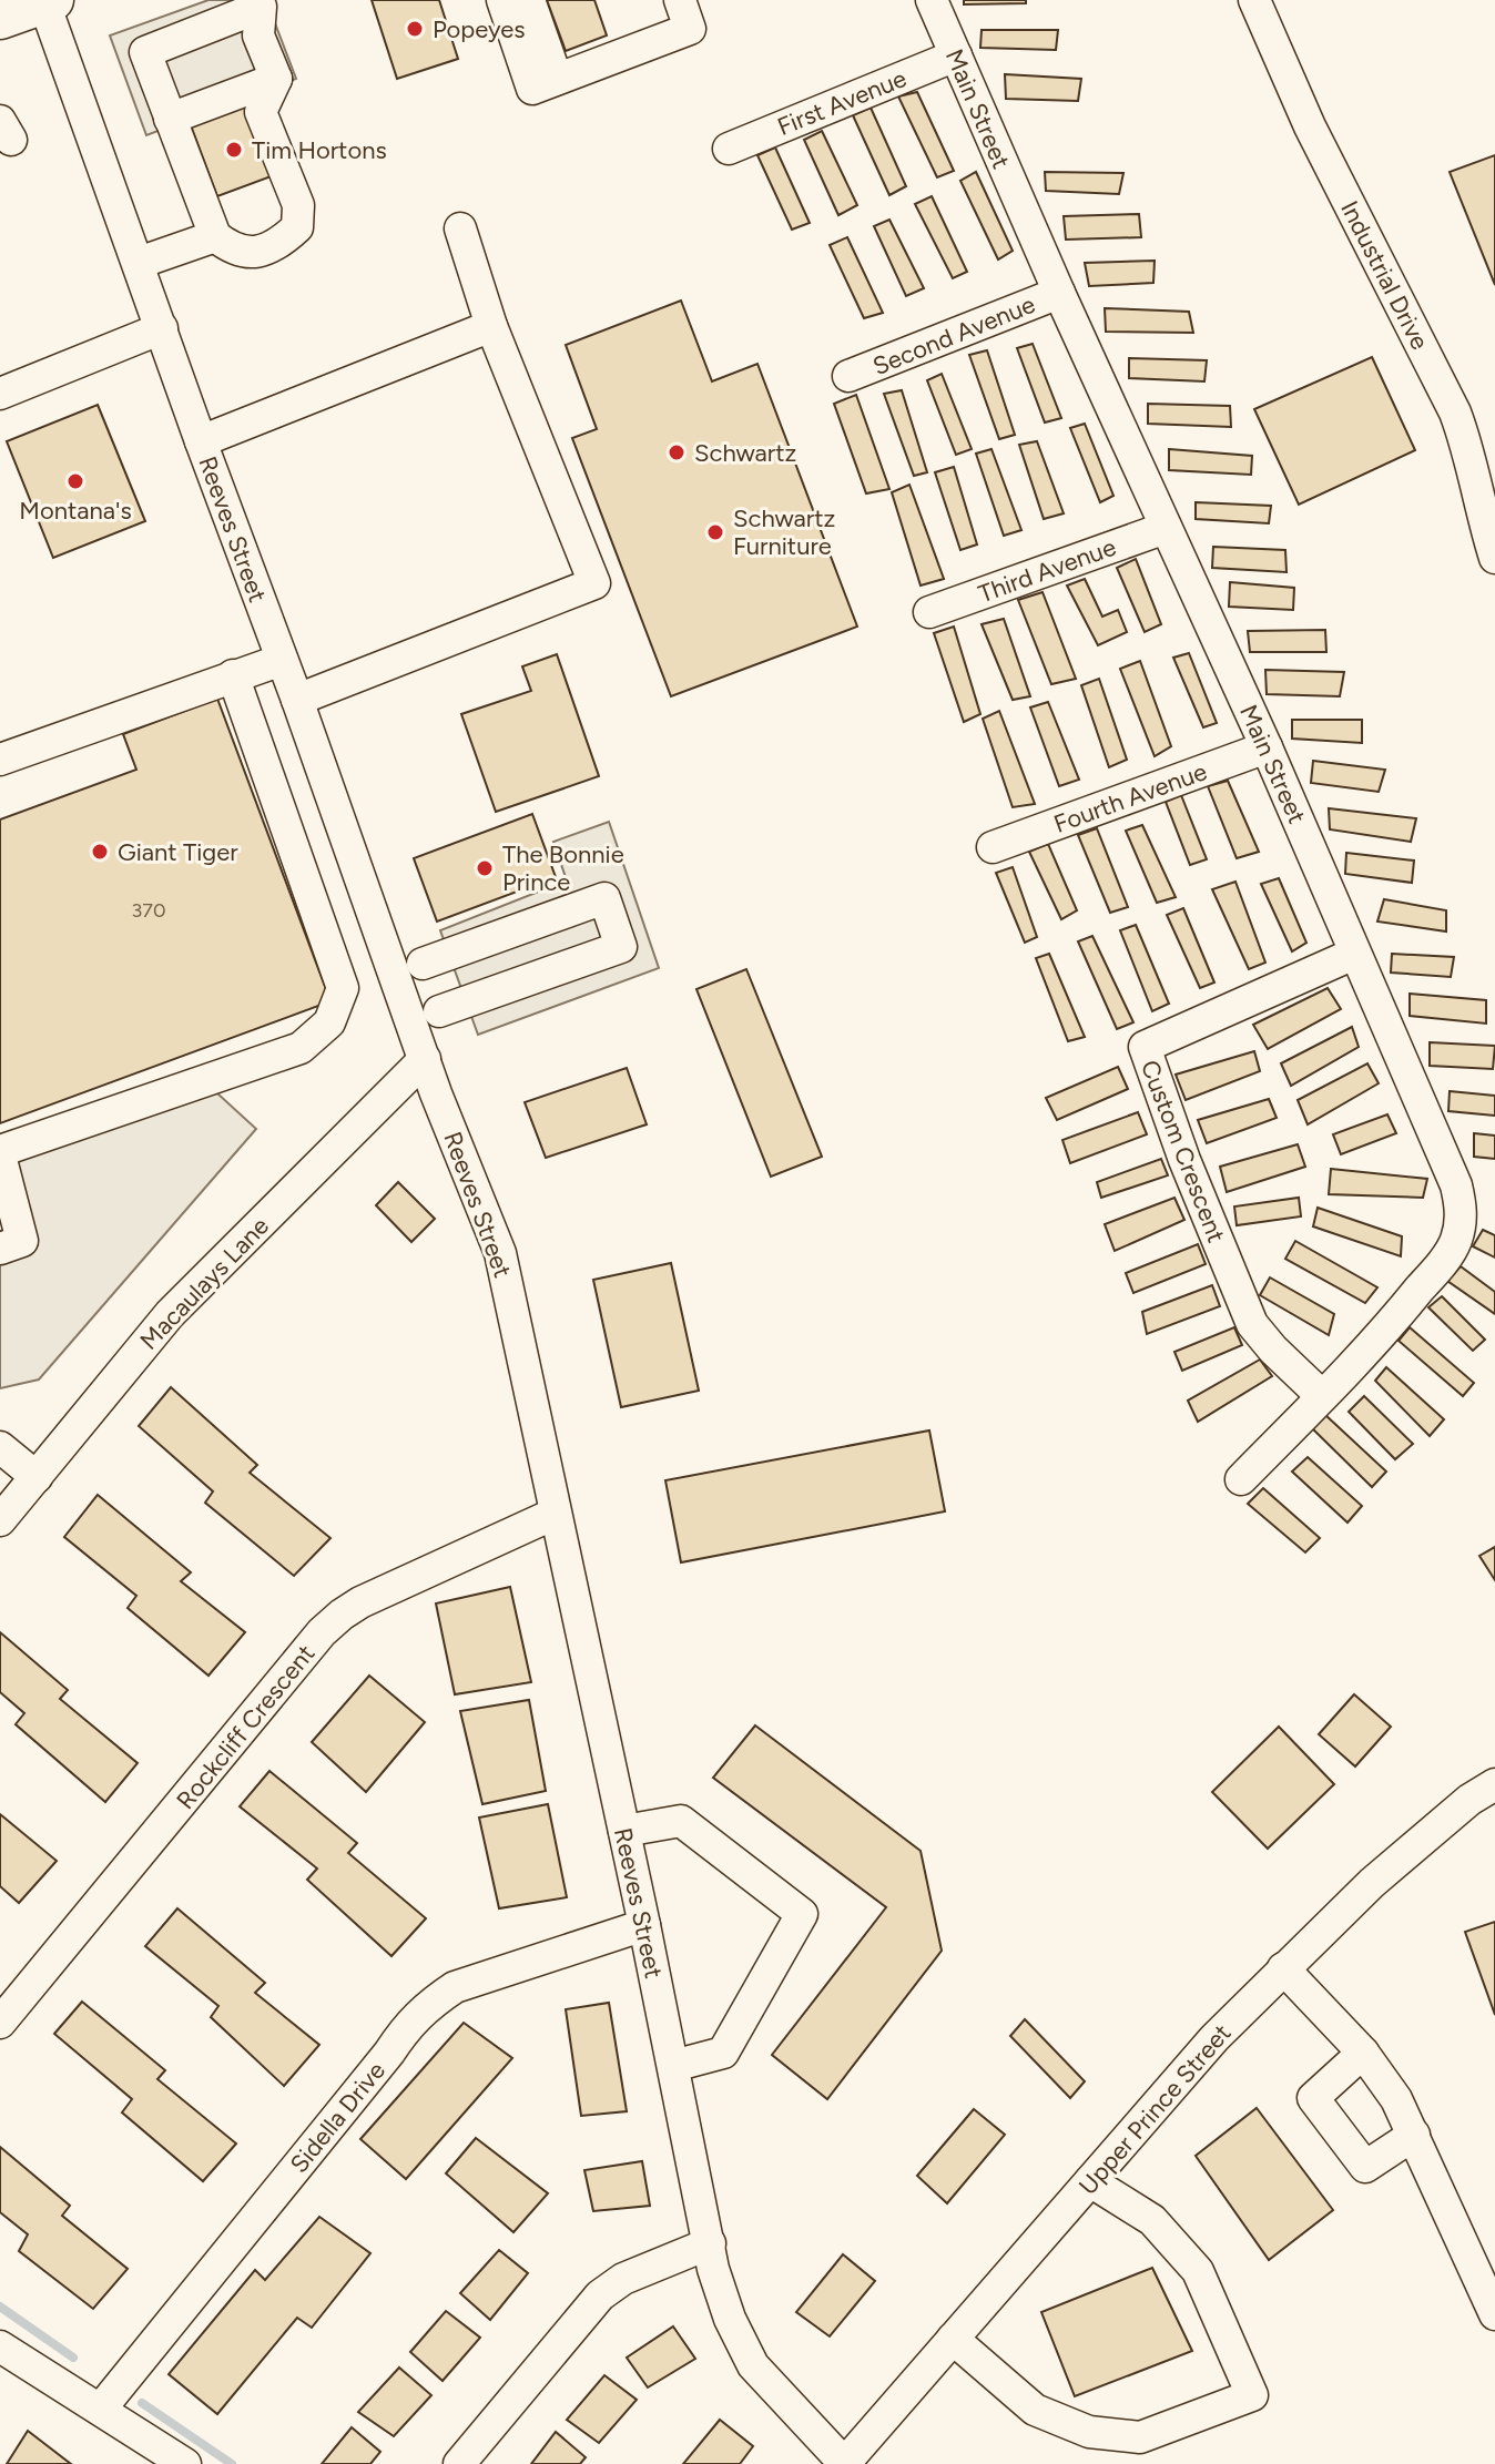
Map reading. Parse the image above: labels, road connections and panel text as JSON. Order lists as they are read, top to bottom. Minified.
{"streets":{"street":["First Avenue","Main Street","Industrial Drive","Second Avenue","Reeves Street","Third Avenue","Fourth Avenue","Custom Crescent","Macaulays Lane","Rockcliff Crescent","Upper Prince Street","Sidella Drive"]},"crossings":[["First Avenue","Main Street"],["Main Street","Second Avenue"],["Main Street","Third Avenue"],["Main Street","Fourth Avenue"],["Main Street","Custom Crescent"],["Reeves Street","Macaulays Lane"],["Reeves Street","Rockcliff Crescent"],["Reeves Street","Upper Prince Street"],["Reeves Street","Sidella Drive"]],"places":["Popeyes","Tim Hortons","Schwartz","Montana's","Schwartz Furniture","Giant Tiger","The Bonnie Prince"],"house_numbers":["370"]}
